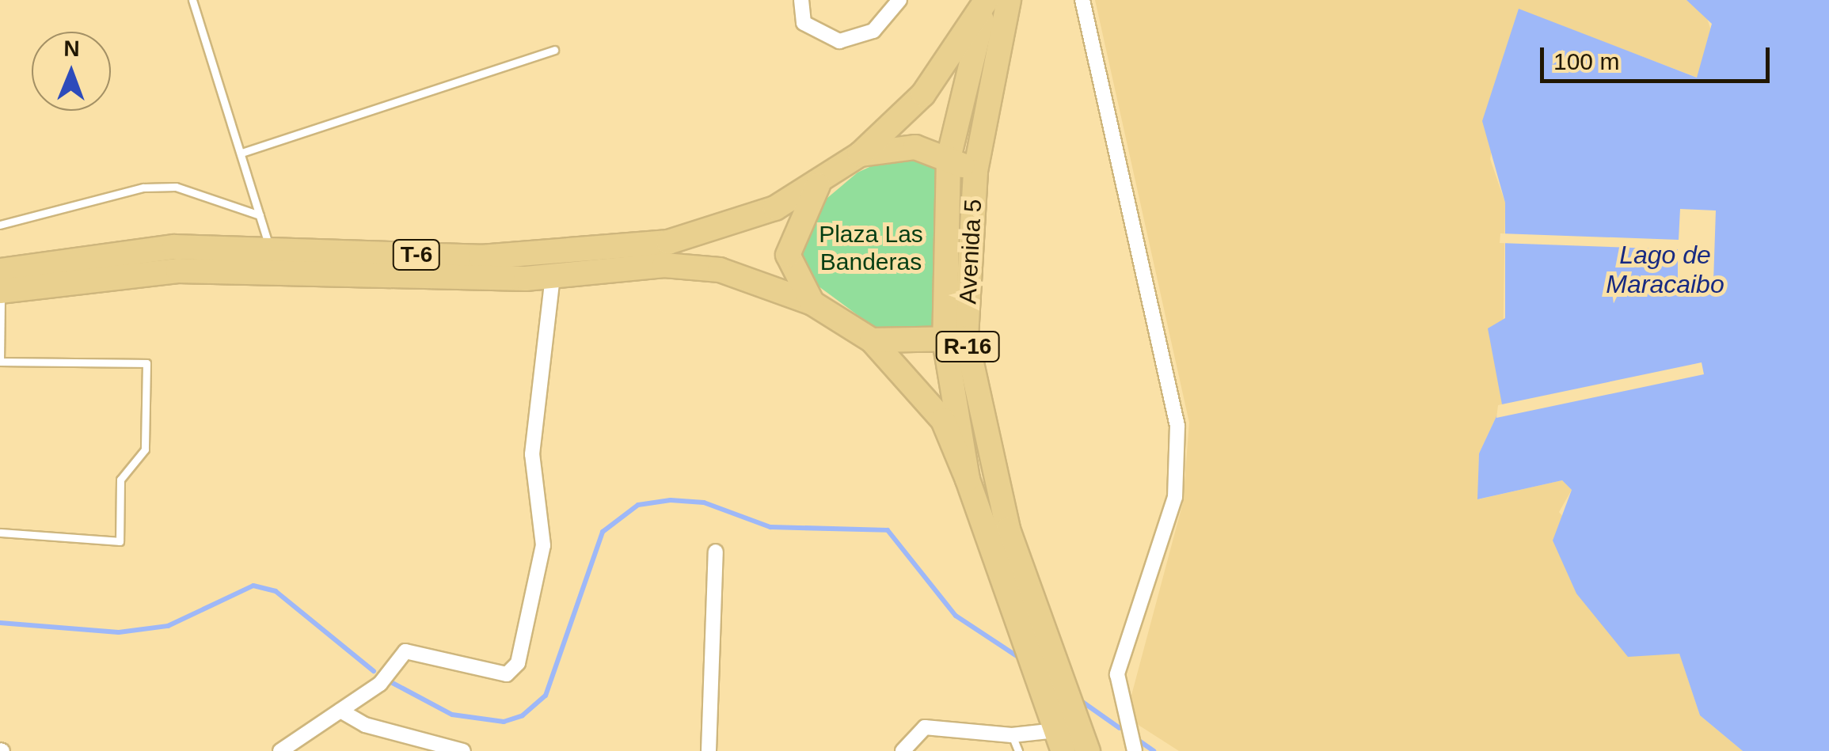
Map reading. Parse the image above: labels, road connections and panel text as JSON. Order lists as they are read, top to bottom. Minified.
{"streets":{"main road":["Avenida 5","T-6","R-16"]},"crossings":[["Avenida 5","T-6"]],"water":["Lago de Maracaibo"],"parks":["Plaza Las Banderas"],"scale_bar":"100 m","north":"top"}
